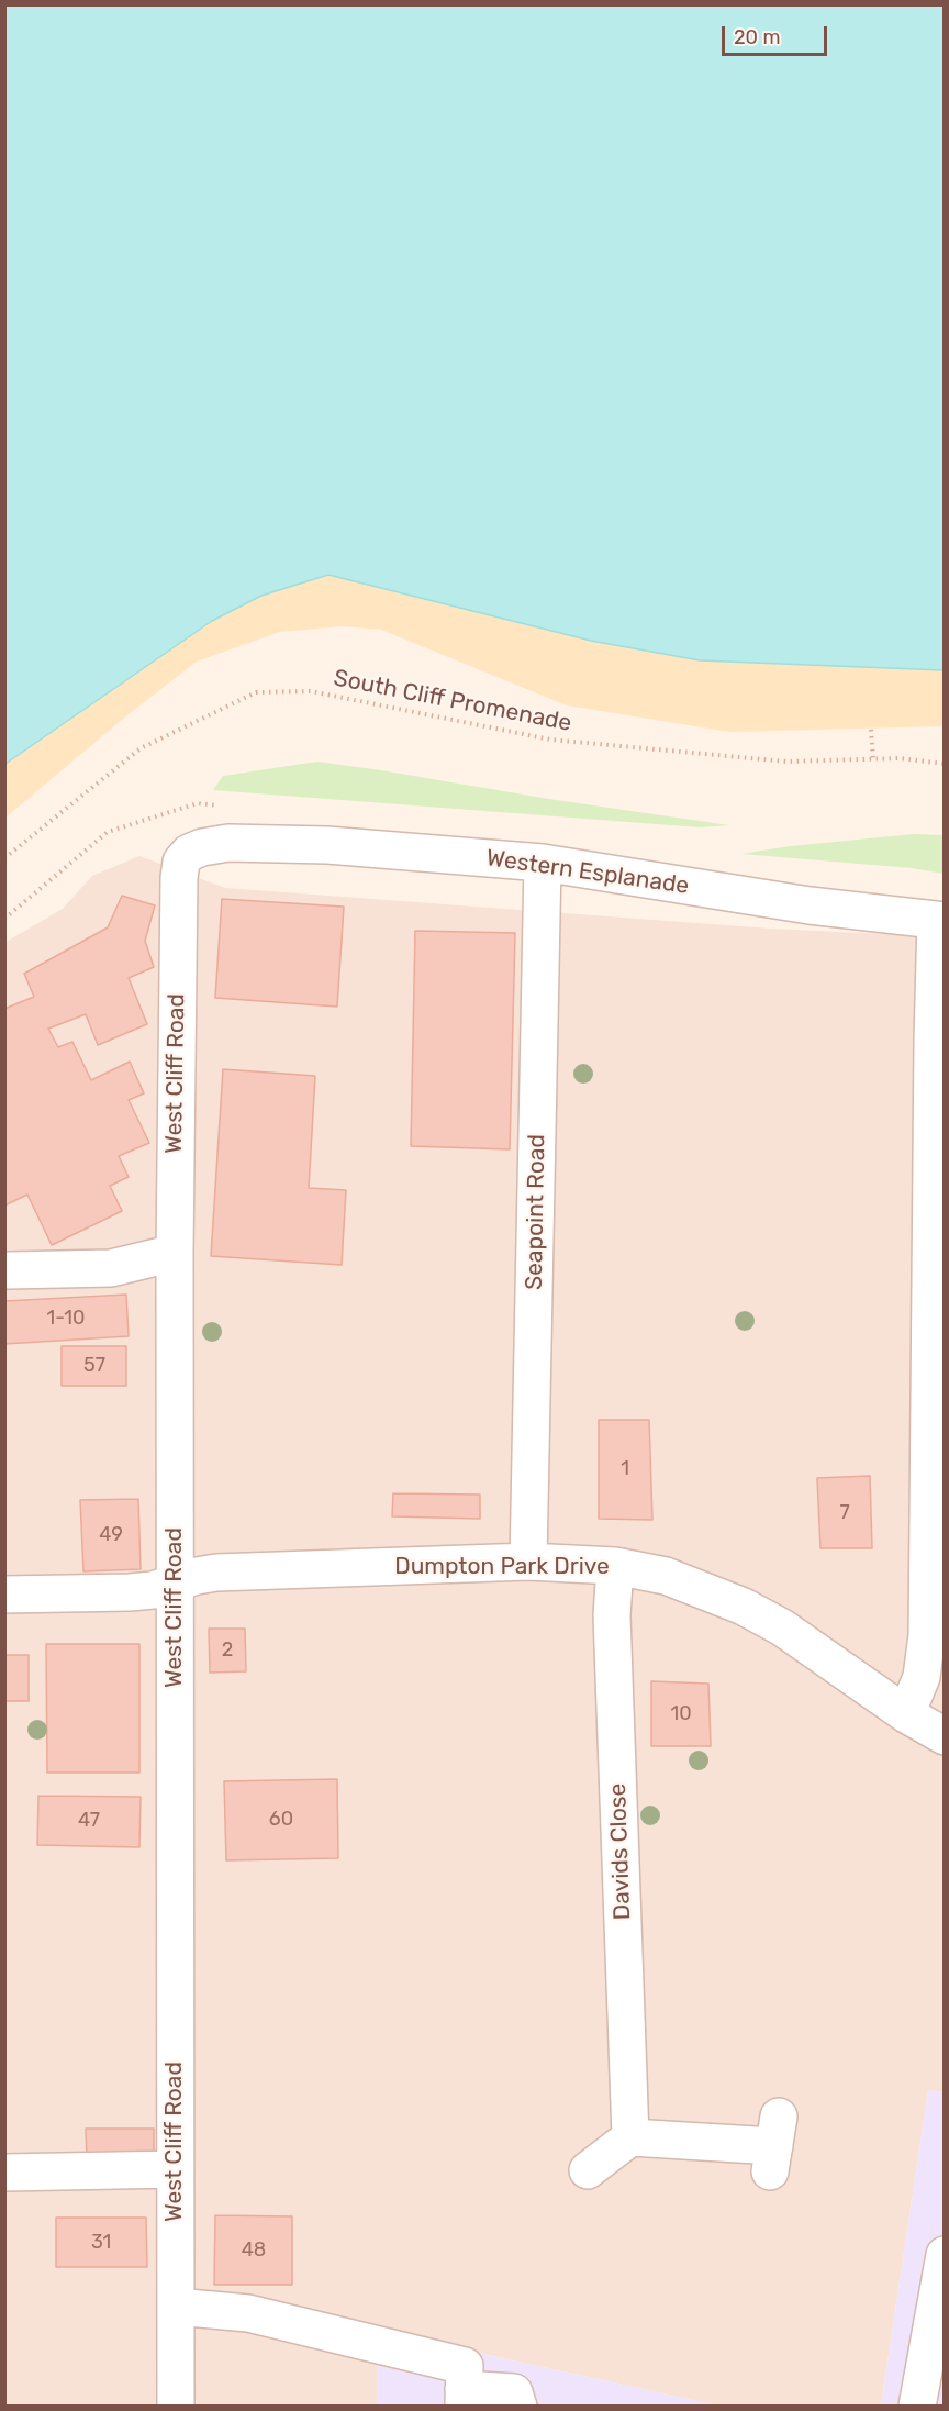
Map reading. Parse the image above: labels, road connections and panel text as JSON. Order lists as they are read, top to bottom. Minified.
{"streets":{"street":["Western Esplanade","West Cliff Road","Seapoint Road","Dumpton Park Drive","Davids Close"],"path":["South Cliff Promenade"]},"crossings":[["Western Esplanade","West Cliff Road"],["Western Esplanade","Seapoint Road"],["West Cliff Road","Dumpton Park Drive"],["Seapoint Road","Dumpton Park Drive"],["Dumpton Park Drive","Davids Close"]],"house_numbers":["1-10","57","1","7","49","2","10","60","47","31","48"],"scale_bar":"20 m"}
